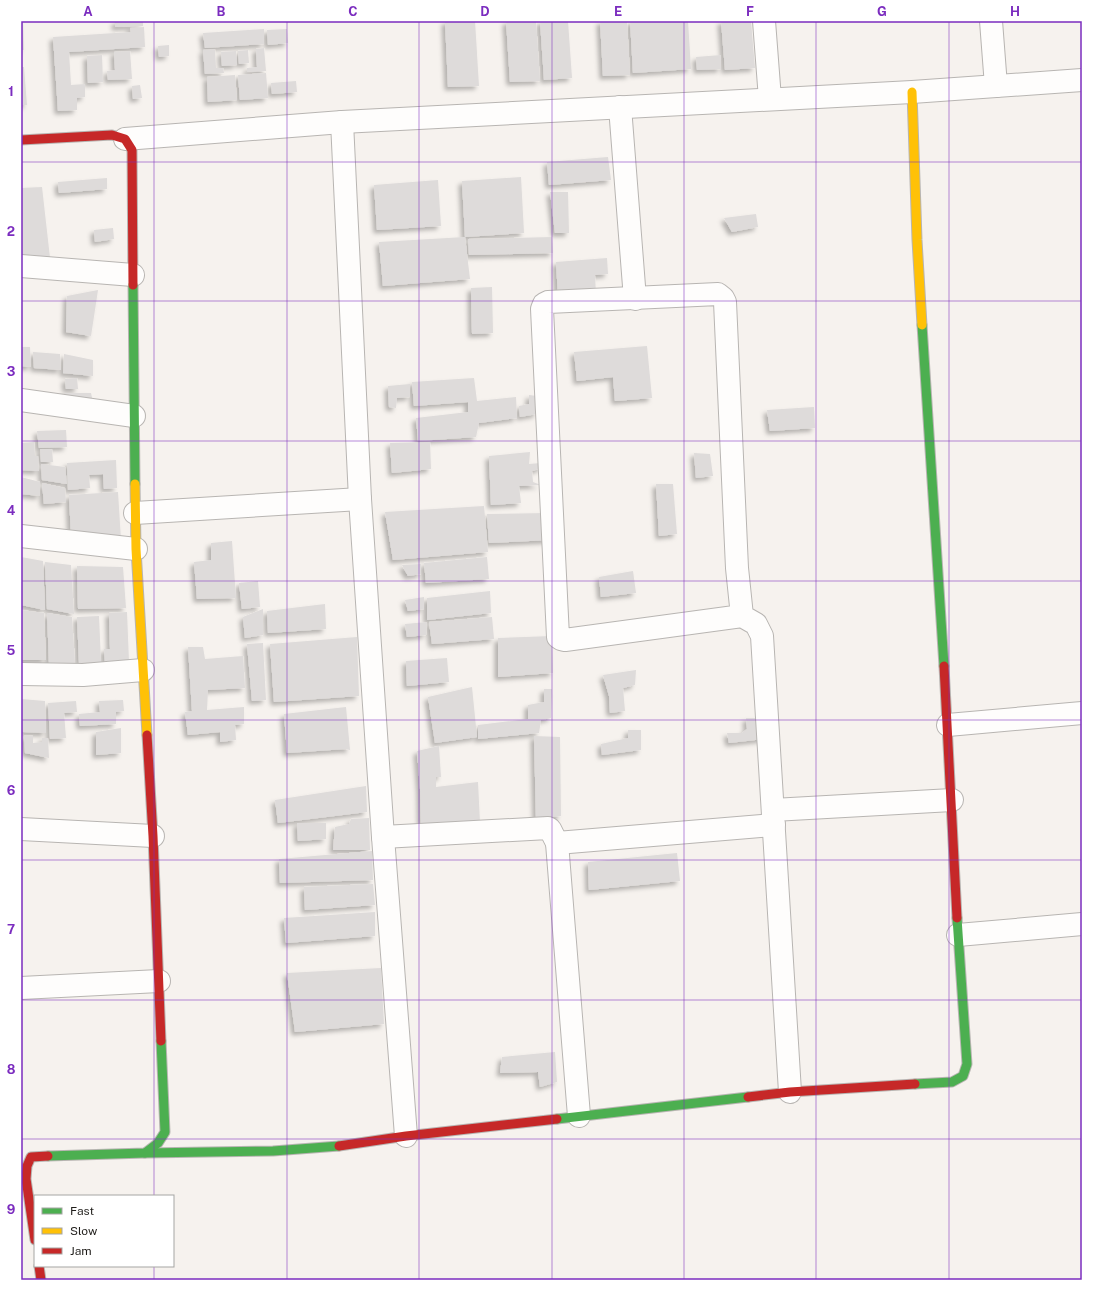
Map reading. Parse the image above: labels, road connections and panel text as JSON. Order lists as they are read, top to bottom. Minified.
{"legend":["Fast","Slow","Jam"],"grid":{"columns":["A","B","C","D","E","F","G","H"],"rows":["1","2","3","4","5","6","7","8","9"]}}
